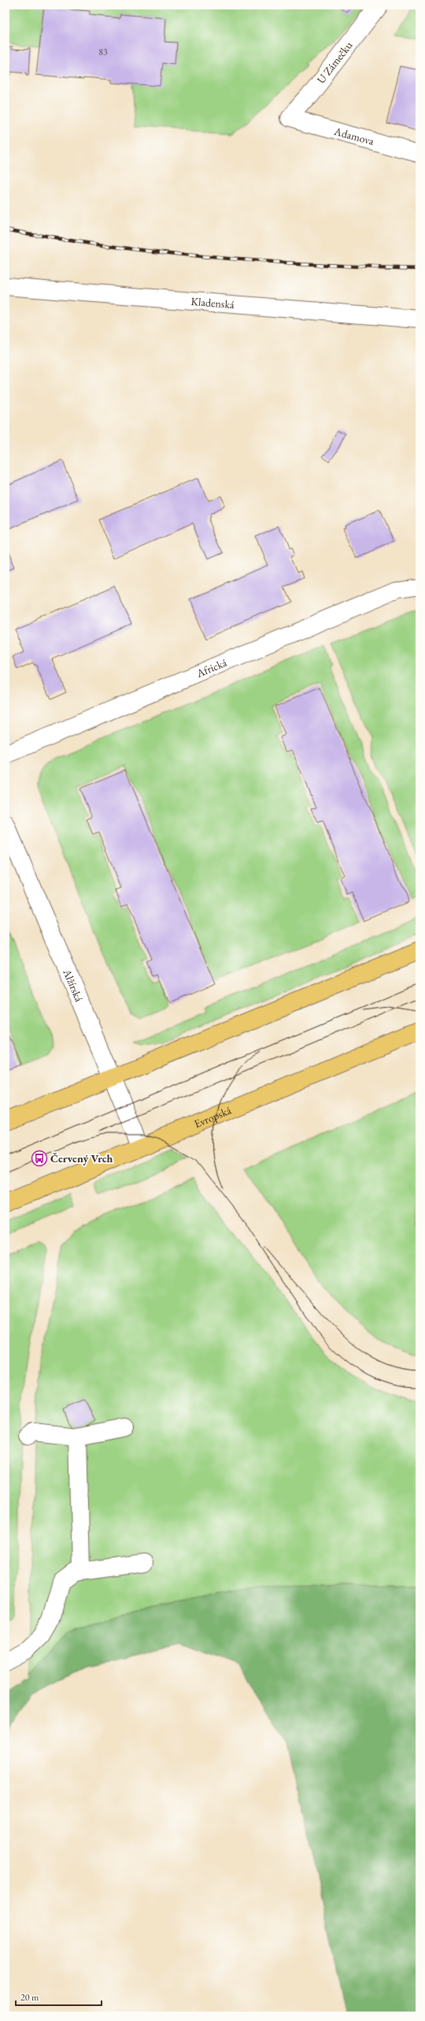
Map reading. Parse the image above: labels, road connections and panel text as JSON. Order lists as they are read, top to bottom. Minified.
{"streets":{"main road":["Evropská"],"street":["U Zámečku","Adamova","Kladenská","Africká","Alžírská"]},"crossings":[["U Zámečku","Adamova"],["Alžírská","Evropská"]],"places":{"bus stop":["Červený Vrch"]},"house_numbers":["83"],"scale_bar":"20 m"}
